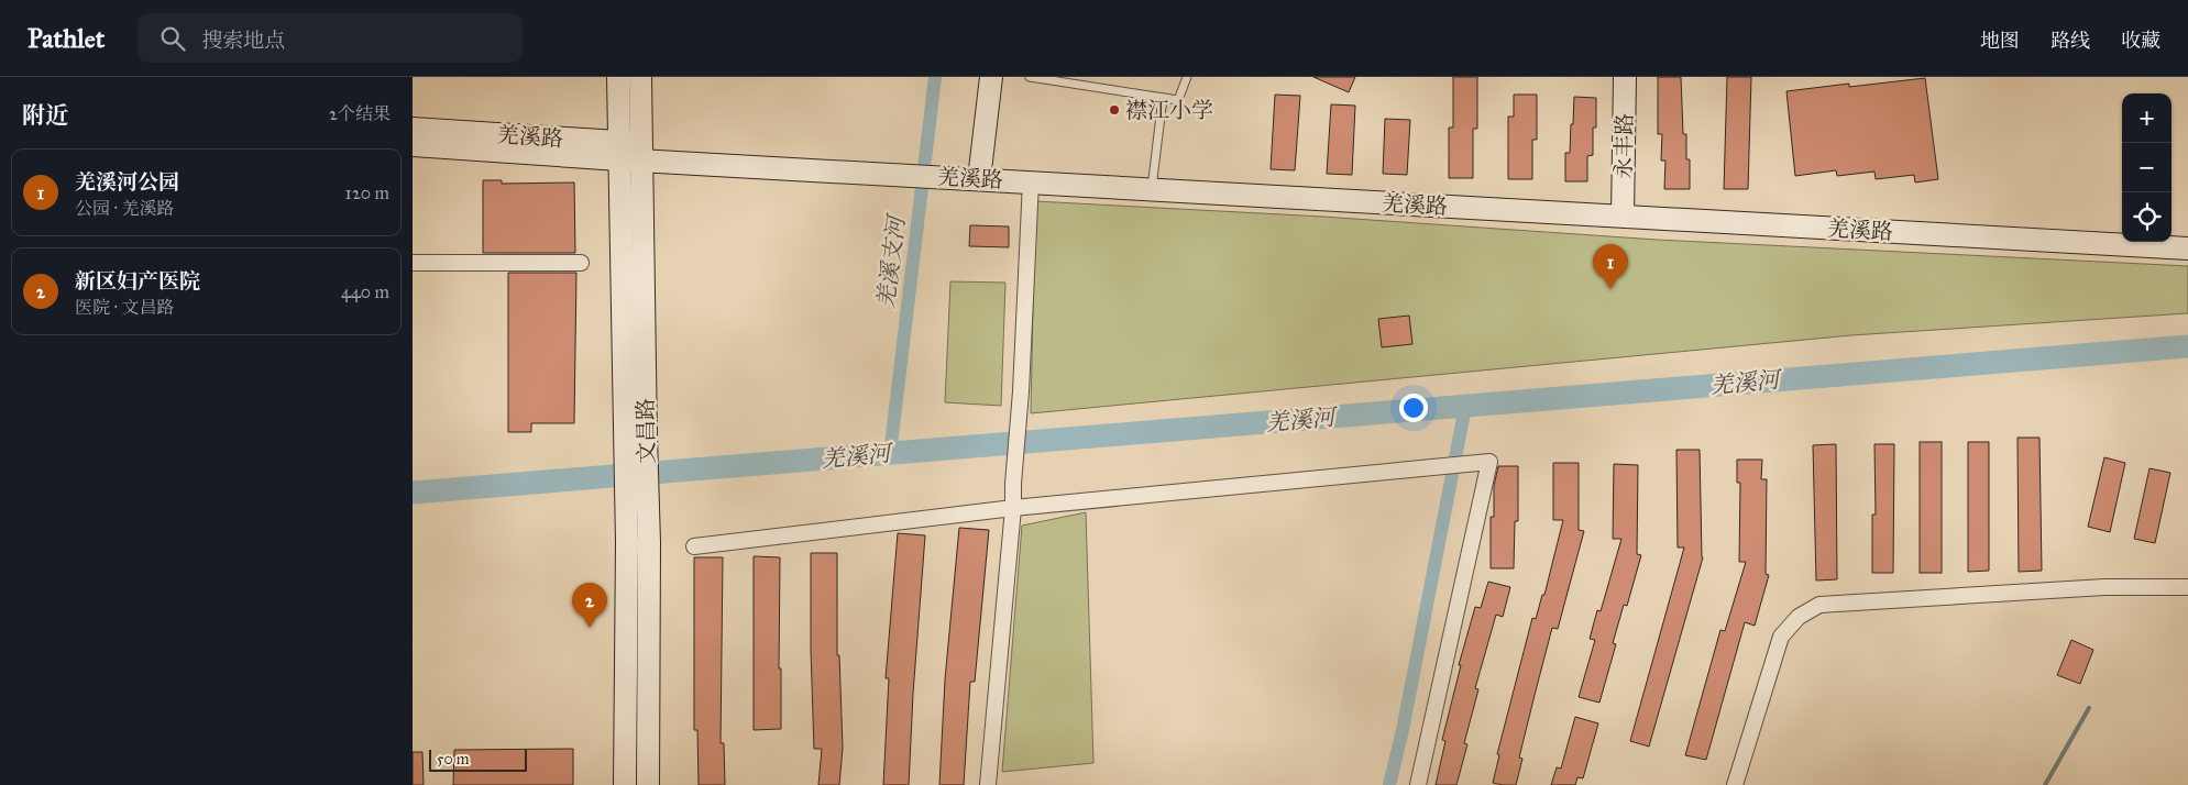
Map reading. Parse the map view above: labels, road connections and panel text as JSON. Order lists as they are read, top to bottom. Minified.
{"streets":{"street":["羌溪路","永丰路","文昌路"]},"crossings":[["羌溪路","永丰路"],["羌溪路","文昌路"]],"water":["羌溪支河","羌溪河"],"places":["襟江小学"],"scale_bar":"50 m","page":{"header":"Pathlet","search":"搜索地点","nav":["地图","路线","收藏"],"heading":["附近","2个结果"],"map_buttons":["+","−"],"list":[{"mark":"1","name":"羌溪河公园","note":"公园 · 羌溪路","value":"120 m"},{"mark":"2","name":"新区妇产医院","note":"医院 · 文昌路","value":"440 m"}],"pins":["1","2"],"scale":"50 m"}}
